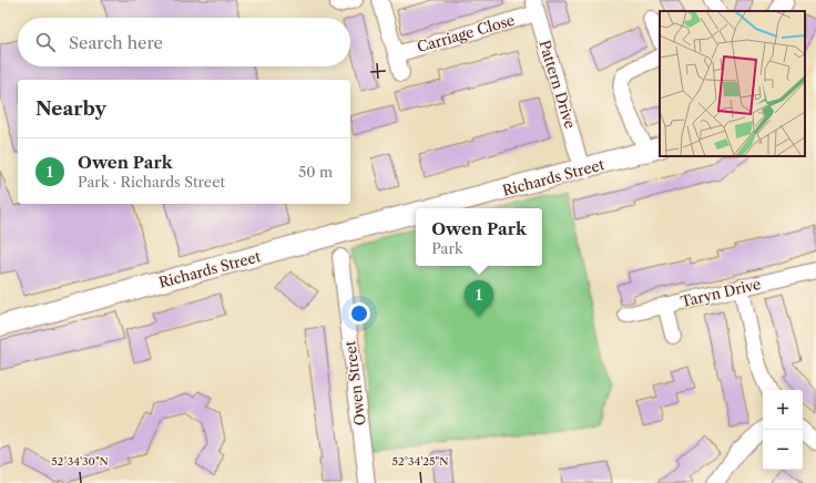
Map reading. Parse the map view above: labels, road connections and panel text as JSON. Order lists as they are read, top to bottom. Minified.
{"streets":{"street":["Carriage Close","Pattern Drive","Richards Street","Taryn Drive","Owen Street"]},"crossings":[["Carriage Close","Pattern Drive"],["Pattern Drive","Richards Street"]],"page":{"search":"Search here","heading":"Nearby","list":[{"mark":"1","name":"Owen Park","note":"Park · Richards Street","value":"50 m"}],"popup":["Owen Park","Park"],"pins":"1","map_buttons":["+","−"]},"coordinates":["52°34'30\"N","52°34'25\"N"]}
